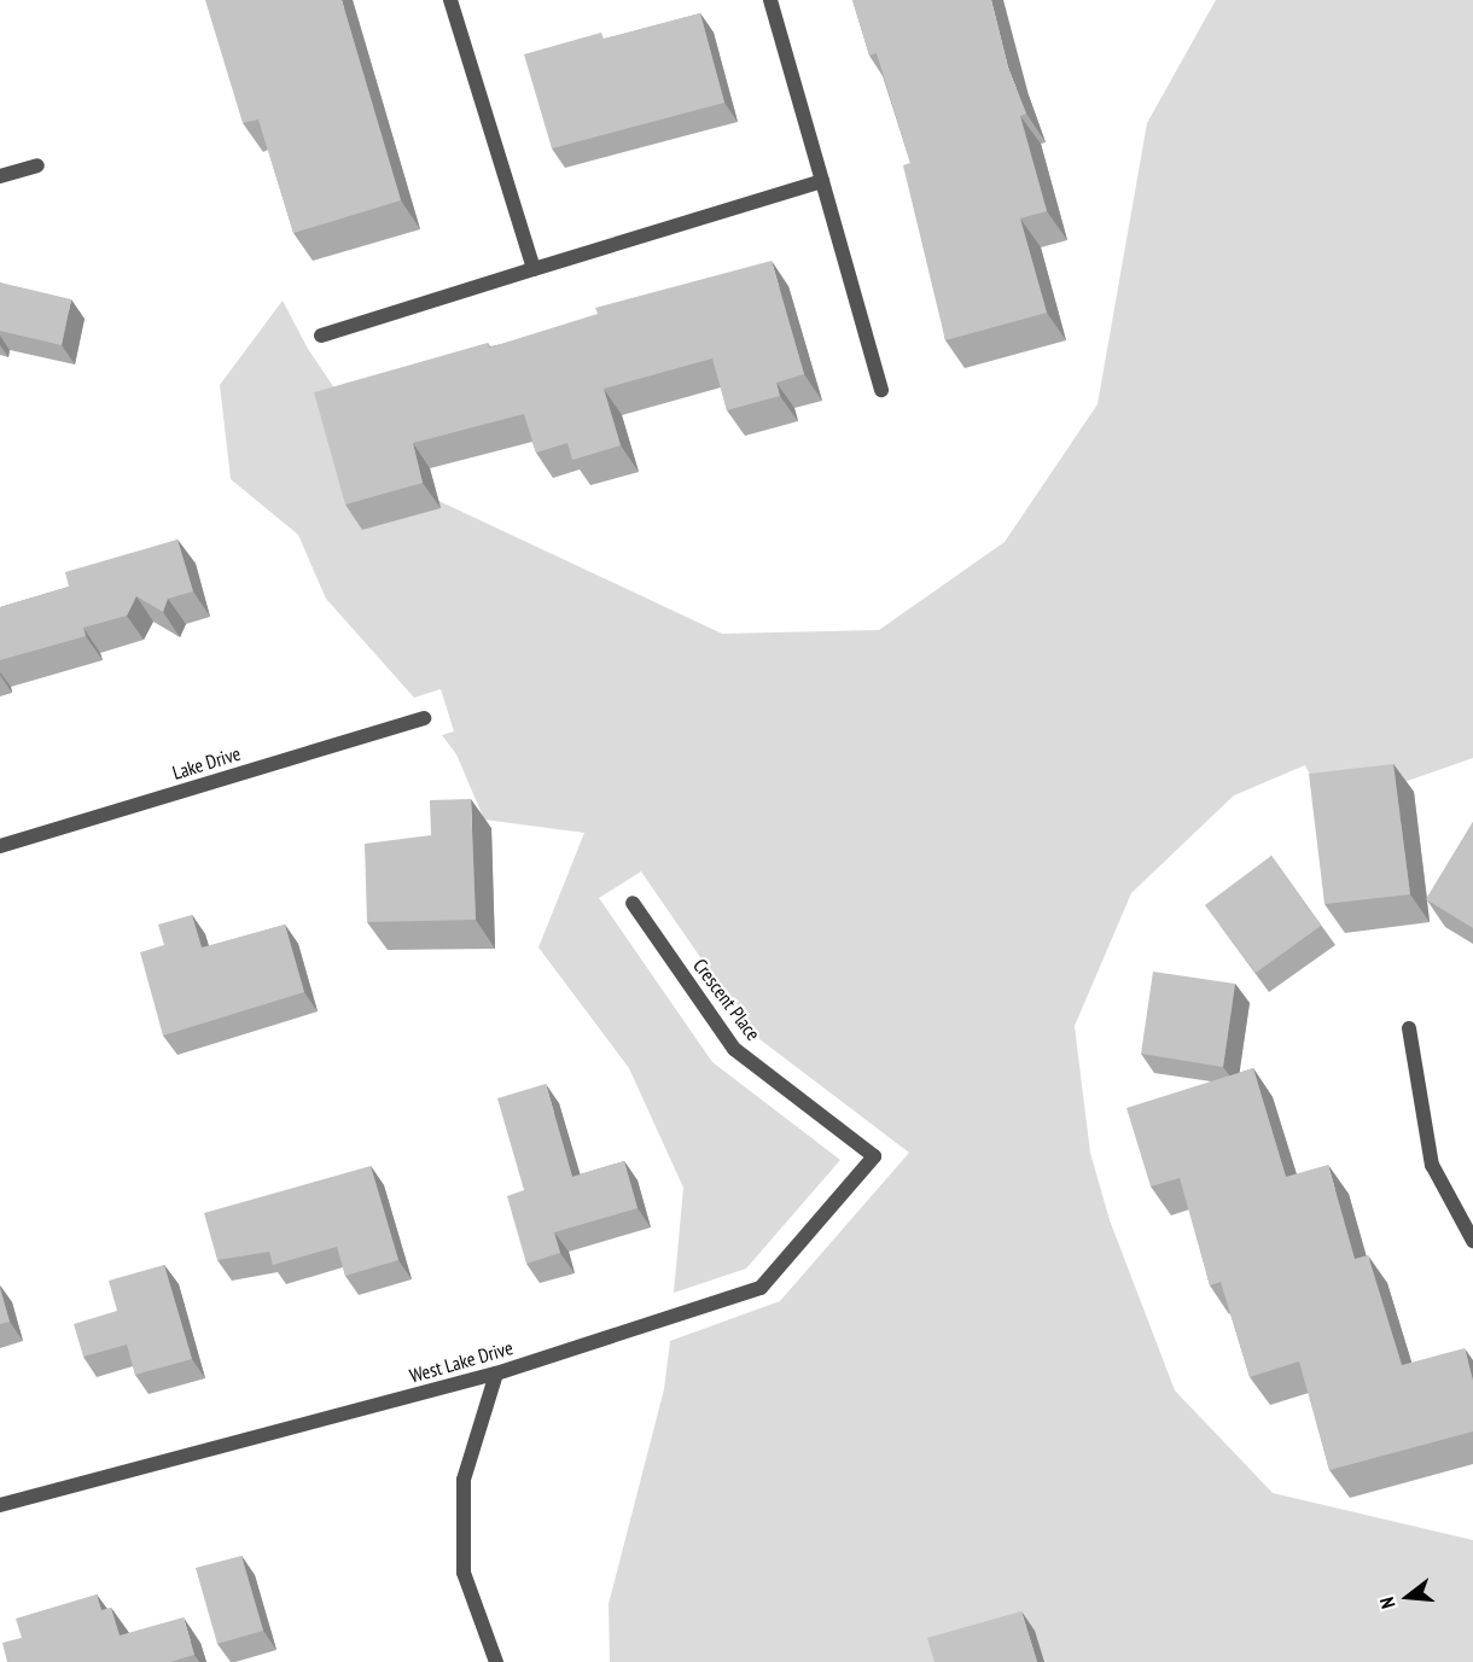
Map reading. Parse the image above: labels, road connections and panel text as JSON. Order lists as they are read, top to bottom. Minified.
{"streets":{"street":["Lake Drive","Crescent Place","West Lake Drive"]},"crossings":[["Crescent Place","West Lake Drive"]],"north":"left"}
